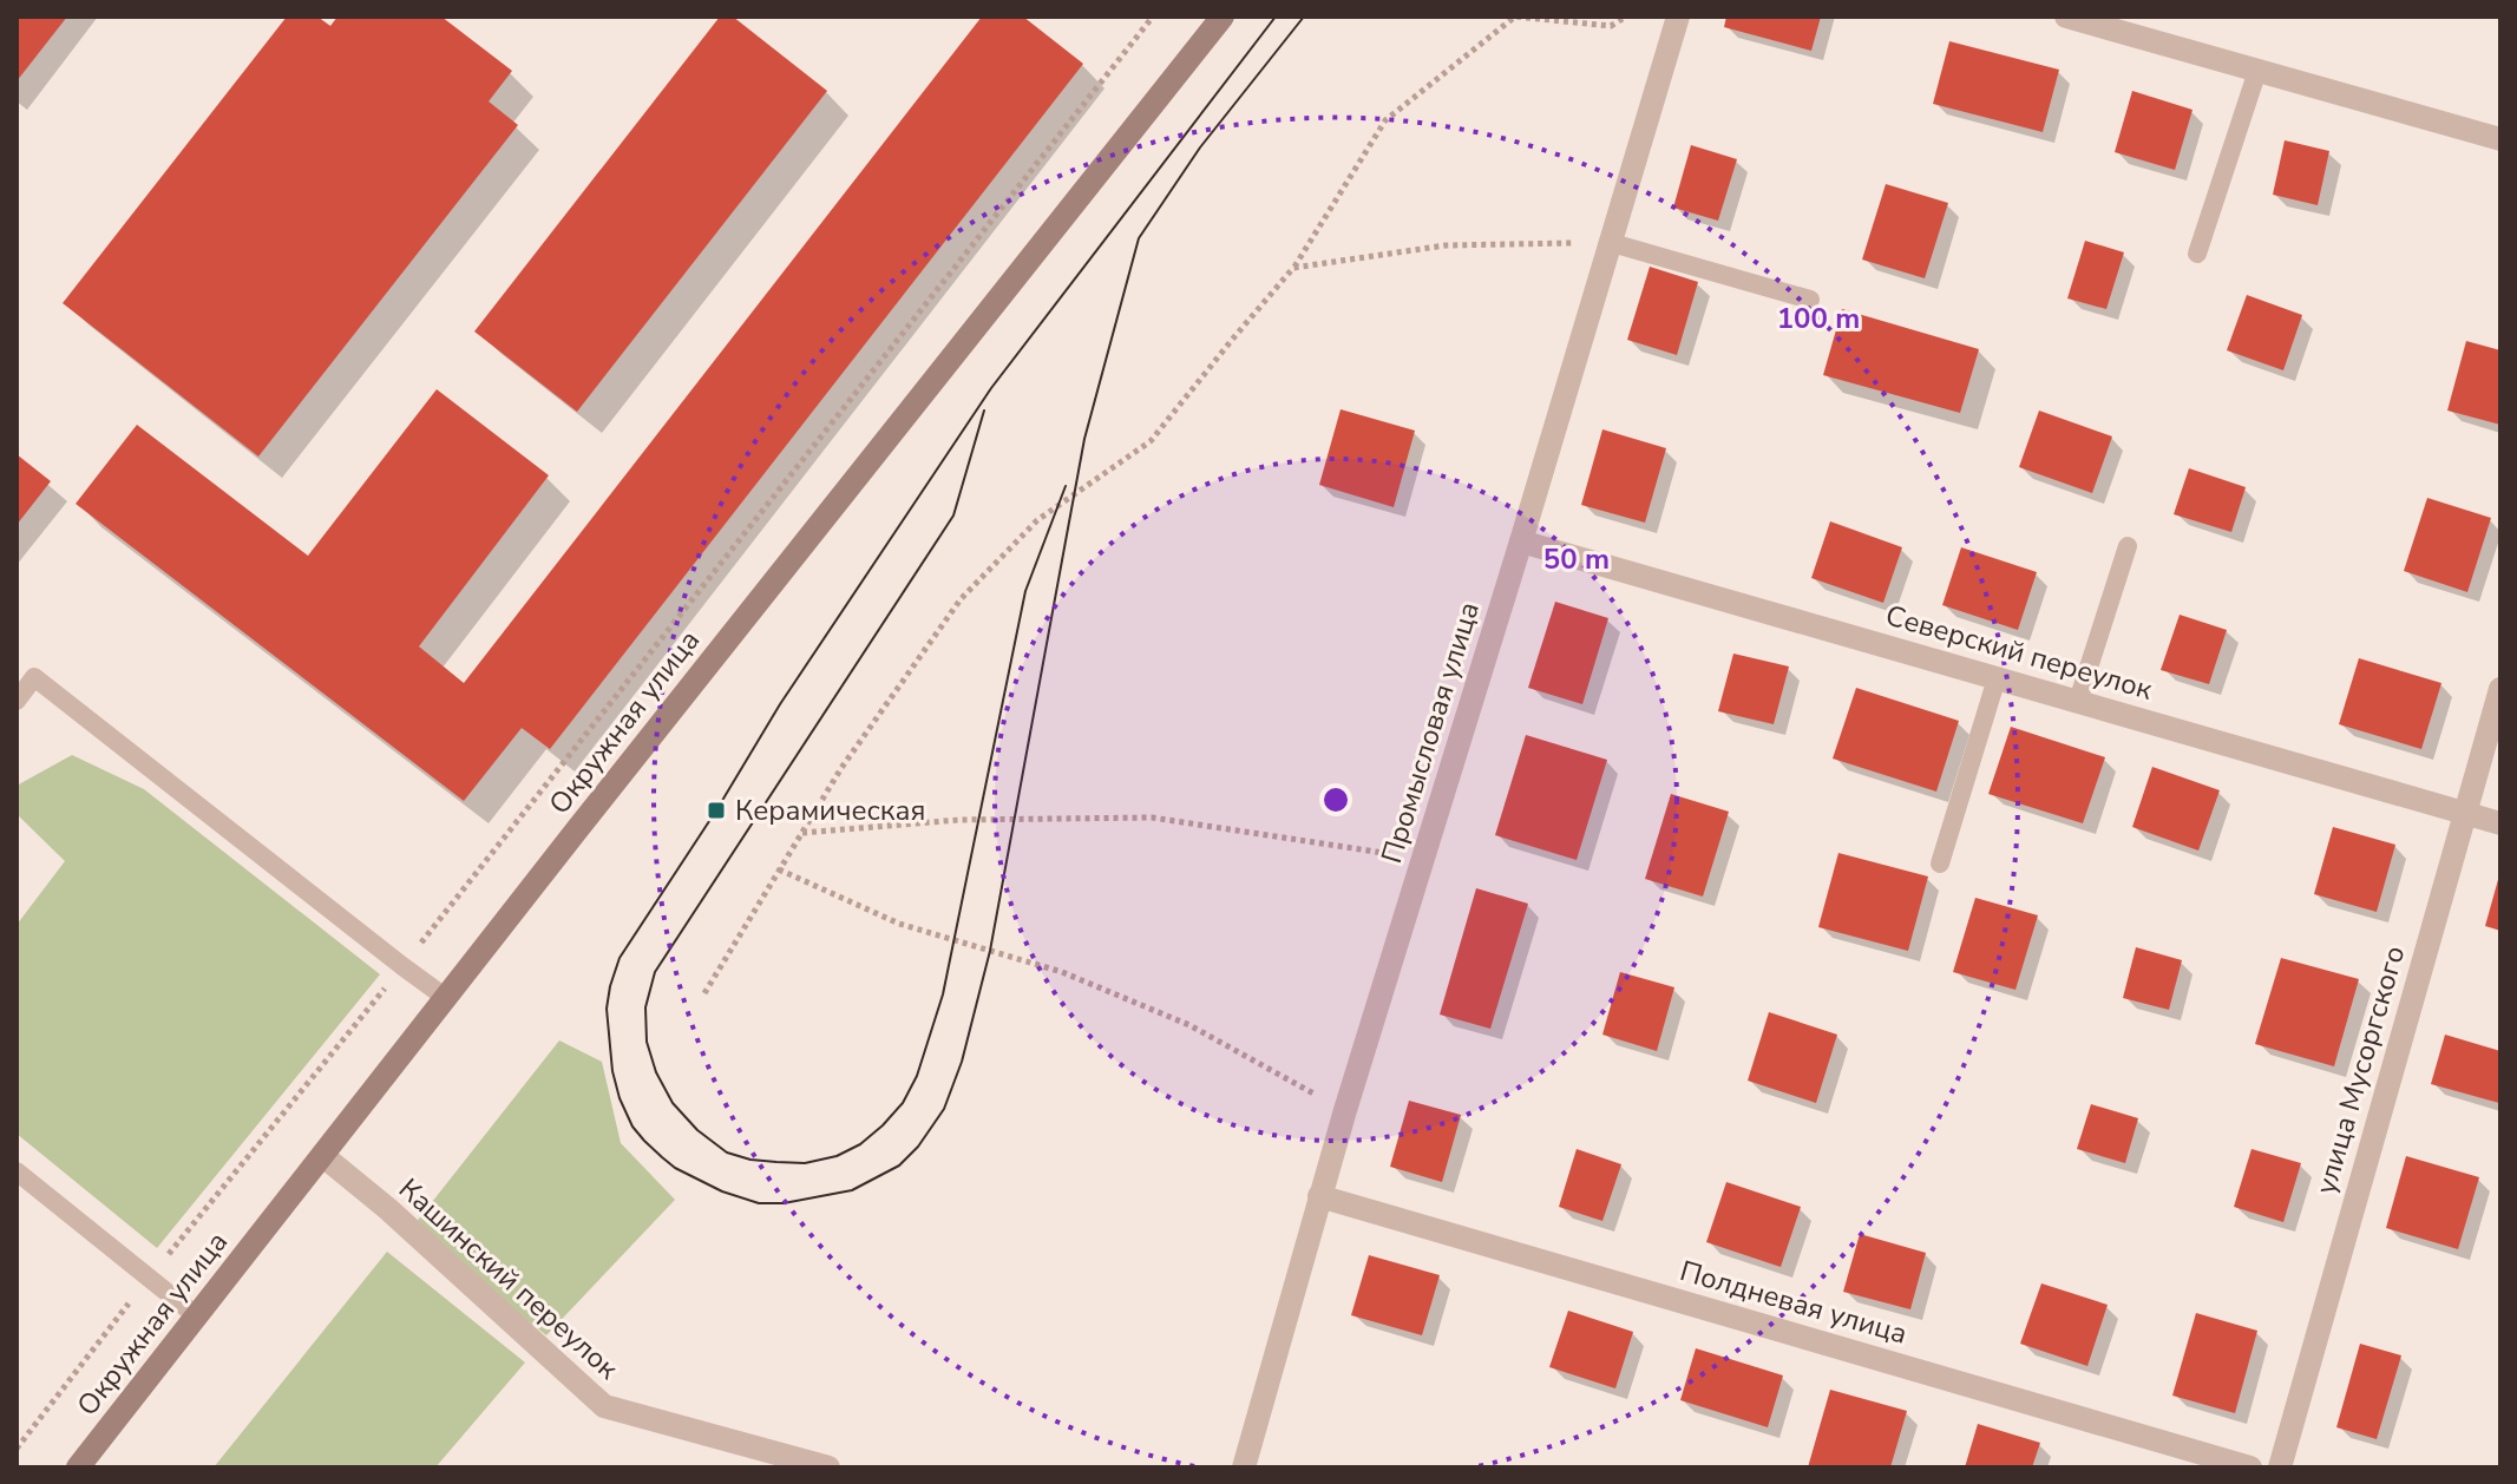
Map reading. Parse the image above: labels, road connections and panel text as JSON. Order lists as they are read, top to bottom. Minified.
{"streets":{"main road":["Окружная улица"],"street":["Северский переулок","Промысловая улица","улица Мусоргского","Кашинский переулок","Полдневая улица"]},"crossings":[["Северский переулок","Промысловая улица"],["Северский переулок","улица Мусоргского"],["Окружная улица","Кашинский переулок"],["Промысловая улица","Полдневая улица"]],"places":{"transit":["Керамическая"]},"rings":["100 m","50 m"]}
